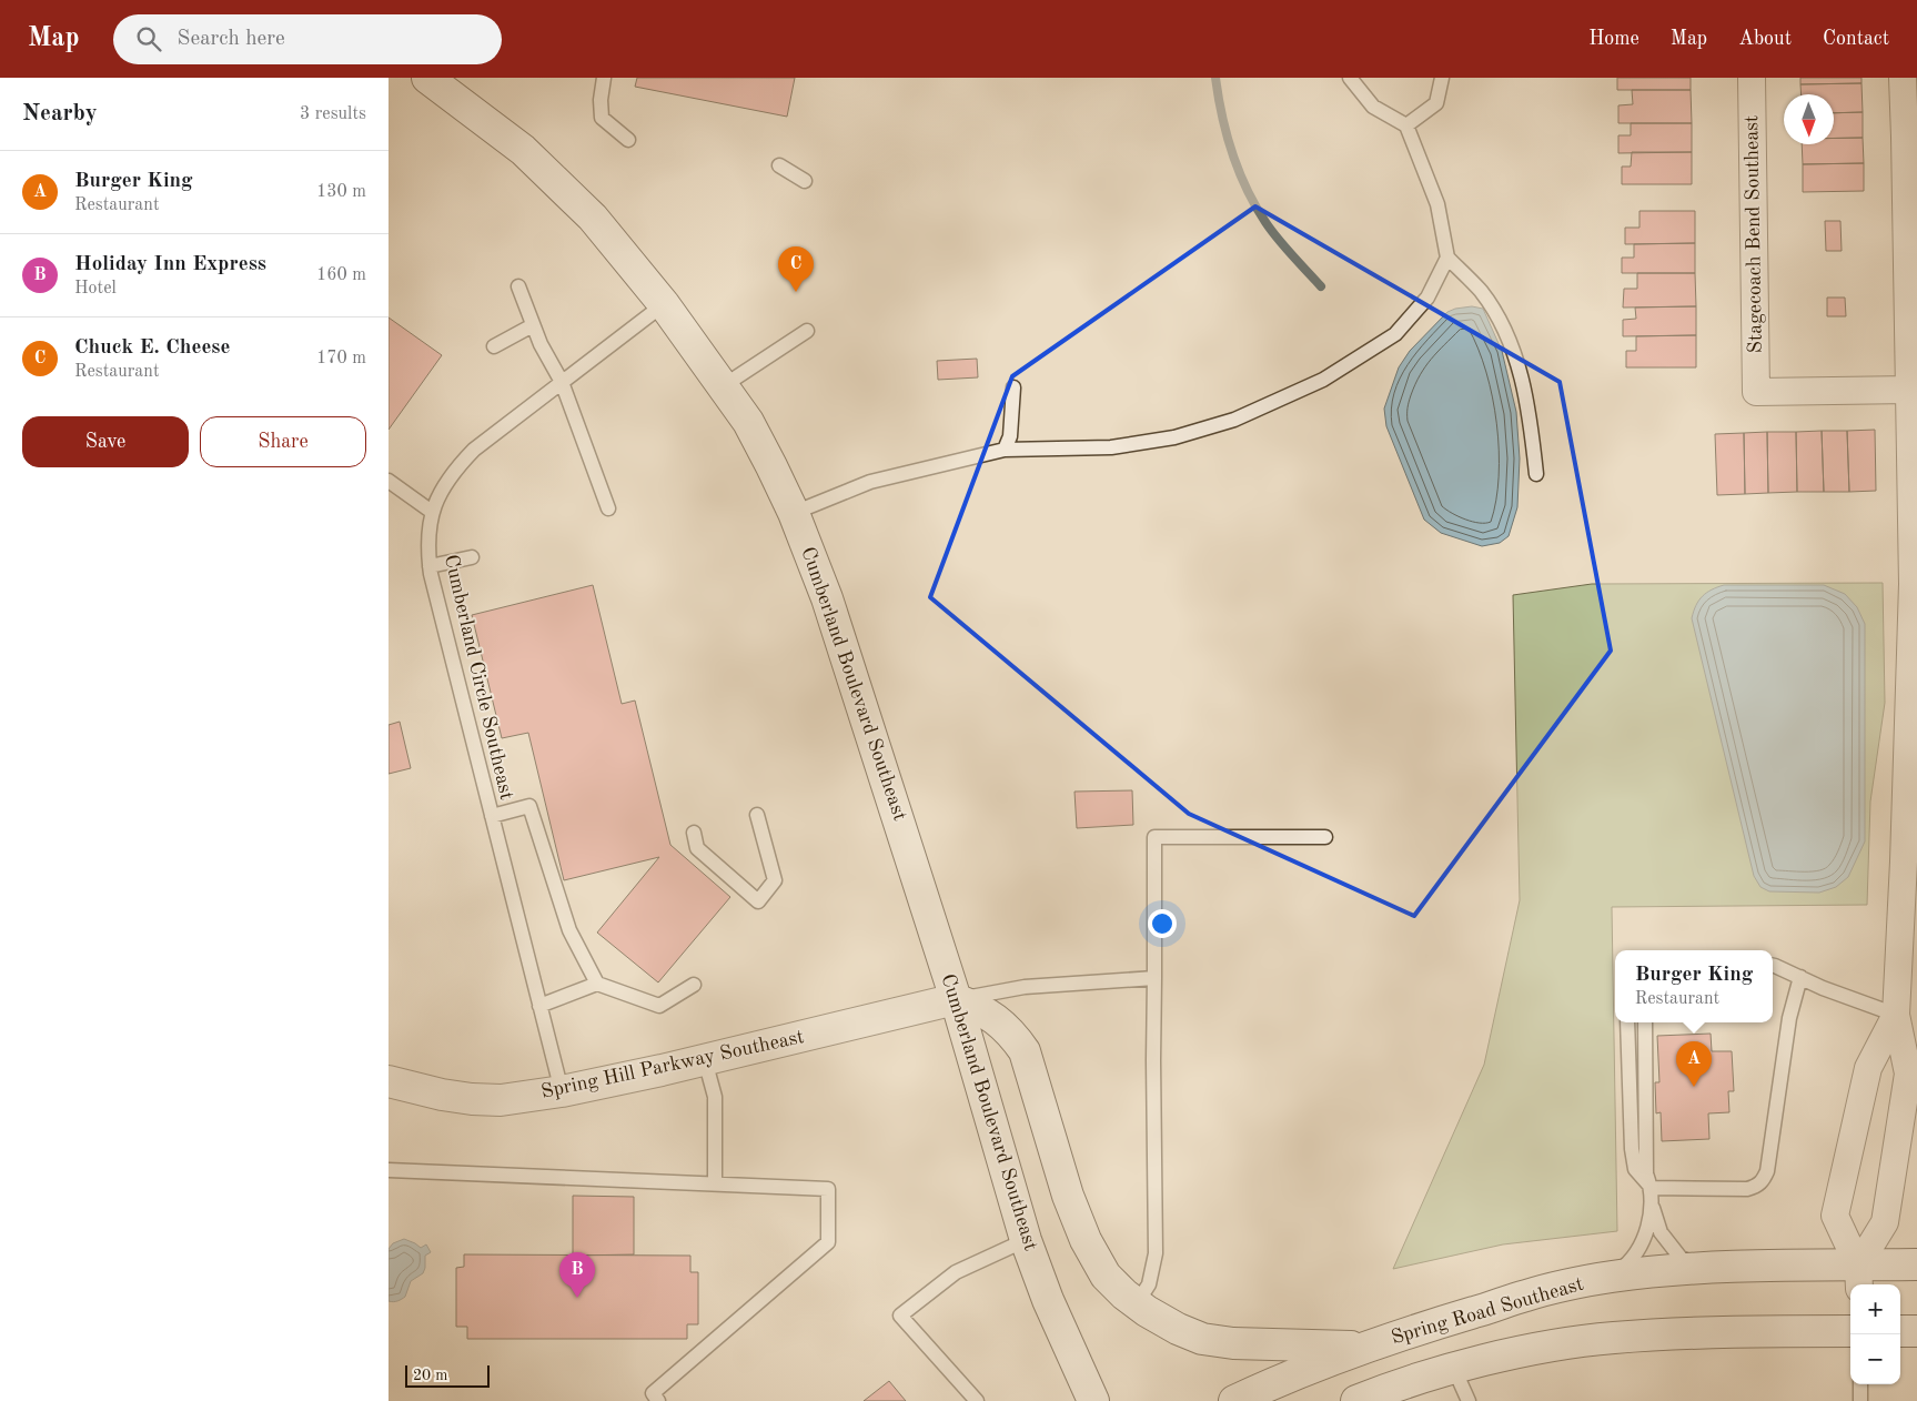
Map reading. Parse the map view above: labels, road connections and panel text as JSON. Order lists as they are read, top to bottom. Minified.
{"streets":{"main road":["Cumberland Boulevard Southeast","Spring Hill Parkway Southeast","Spring Road Southeast"],"street":["Stagecoach Bend Southeast"],"lane":["Cumberland Circle Southeast"]},"crossings":[["Cumberland Circle Southeast","Cumberland Boulevard Southeast"],["Cumberland Circle Southeast","Spring Hill Parkway Southeast"],["Cumberland Boulevard Southeast","Spring Hill Parkway Southeast"]],"scale_bar":"20 m","north":"bottom","page":{"header":"Map","search":"Search here","nav":["Home","Map","About","Contact"],"heading":["Nearby","3 results"],"list":[{"mark":"A","name":"Burger King","note":"Restaurant","value":"130 m"},{"mark":"B","name":"Holiday Inn Express","note":"Hotel","value":"160 m"},{"mark":"C","name":"Chuck E. Cheese","note":"Restaurant","value":"170 m"}],"pins":["C","A","B"],"buttons":["Save","Share"],"popup":["Burger King","Restaurant"],"map_buttons":["+","−"],"scale":"20 m"}}
